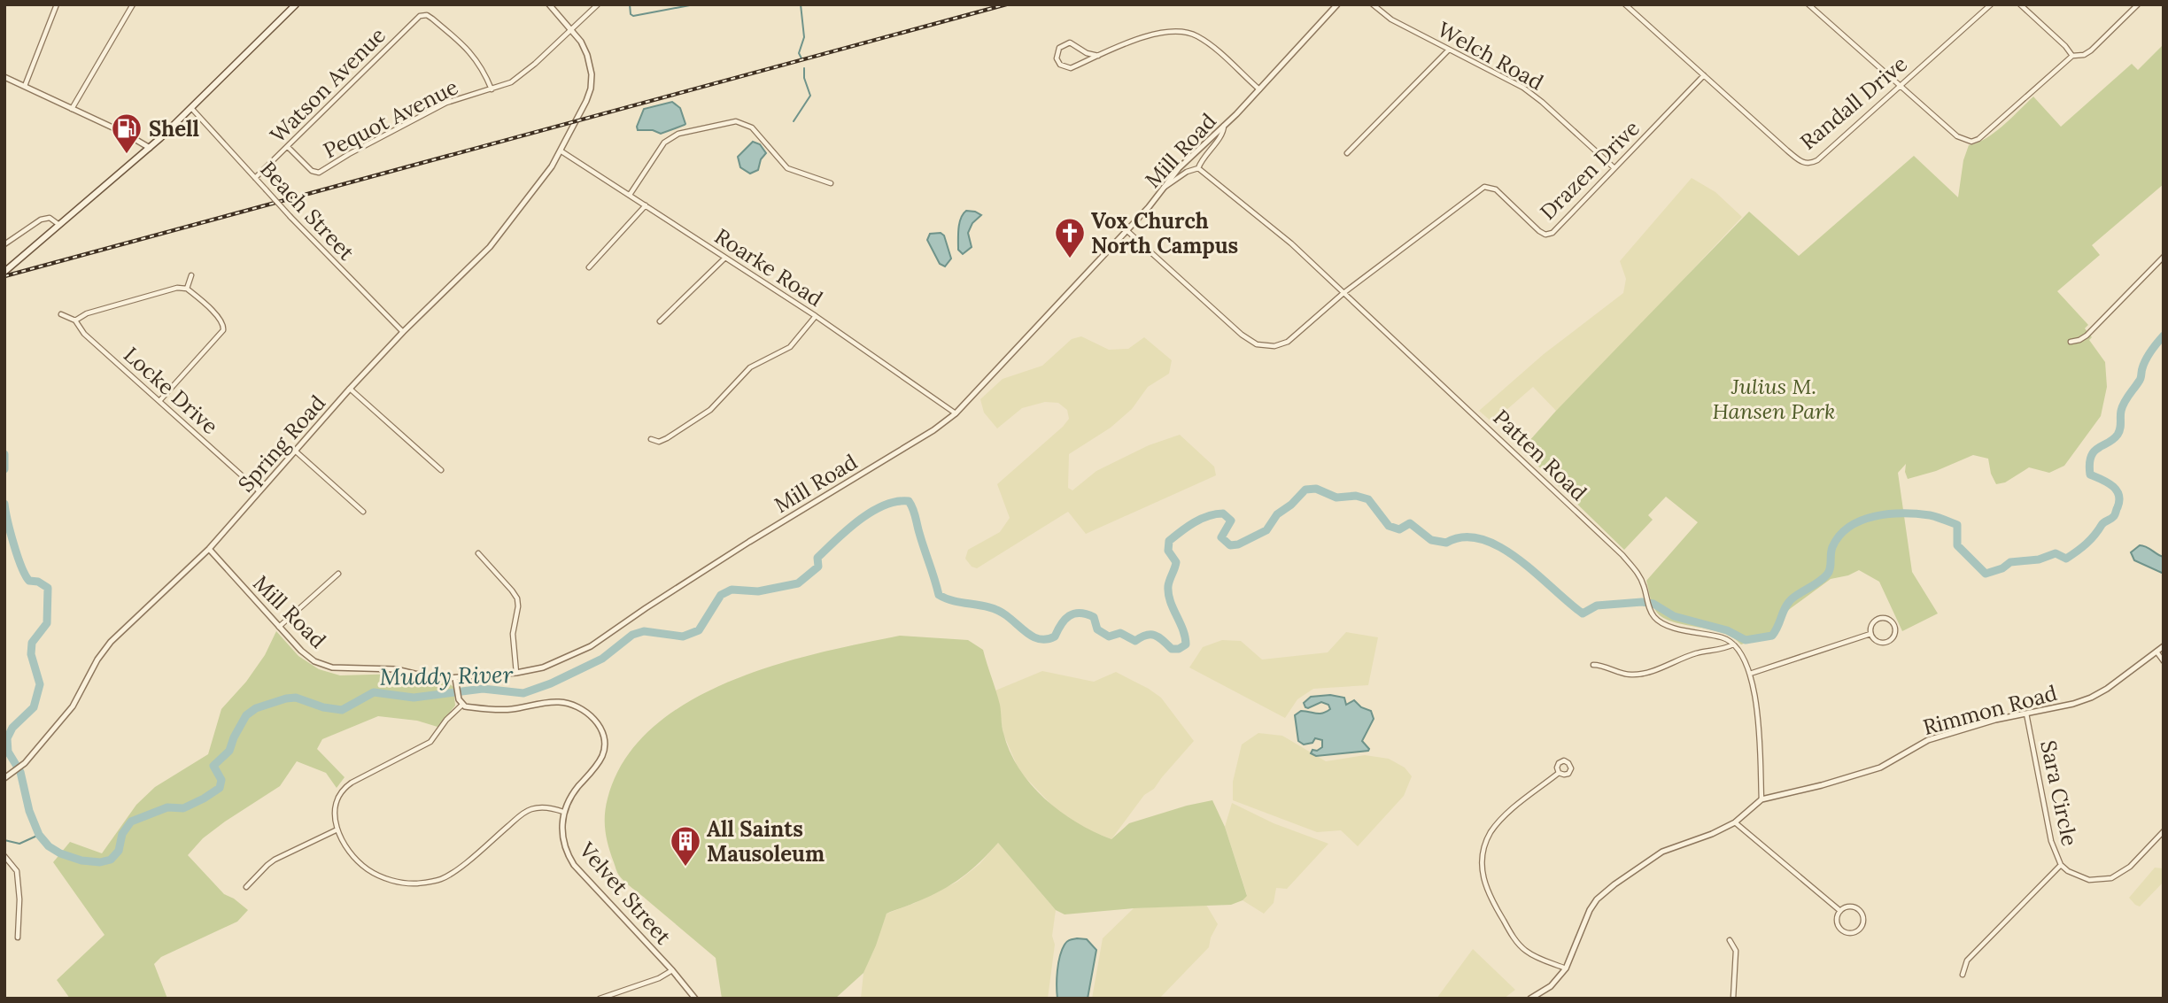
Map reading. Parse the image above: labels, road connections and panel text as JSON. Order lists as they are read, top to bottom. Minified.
{"streets":{"street":["Welch Road","Watson Avenue","Randall Drive","Pequot Avenue","Mill Road","Drazen Drive","Beach Street","Roarke Road","Locke Drive","Spring Road","Patten Road","Rimmon Road","Sara Circle","Velvet Street"]},"crossings":[["Welch Road","Drazen Drive"],["Watson Avenue","Pequot Avenue"],["Watson Avenue","Beach Street"],["Randall Drive","Drazen Drive"],["Pequot Avenue","Spring Road"],["Mill Road","Roarke Road"],["Mill Road","Spring Road"],["Drazen Drive","Patten Road"],["Beach Street","Spring Road"],["Roarke Road","Spring Road"],["Locke Drive","Spring Road"],["Rimmon Road","Sara Circle"]],"water":["Muddy River"],"parks":["Julius M. Hansen Park"],"places":{"fuel station":["Shell"],"church":["Vox Church North Campus"],"building":["All Saints Mausoleum"]}}
